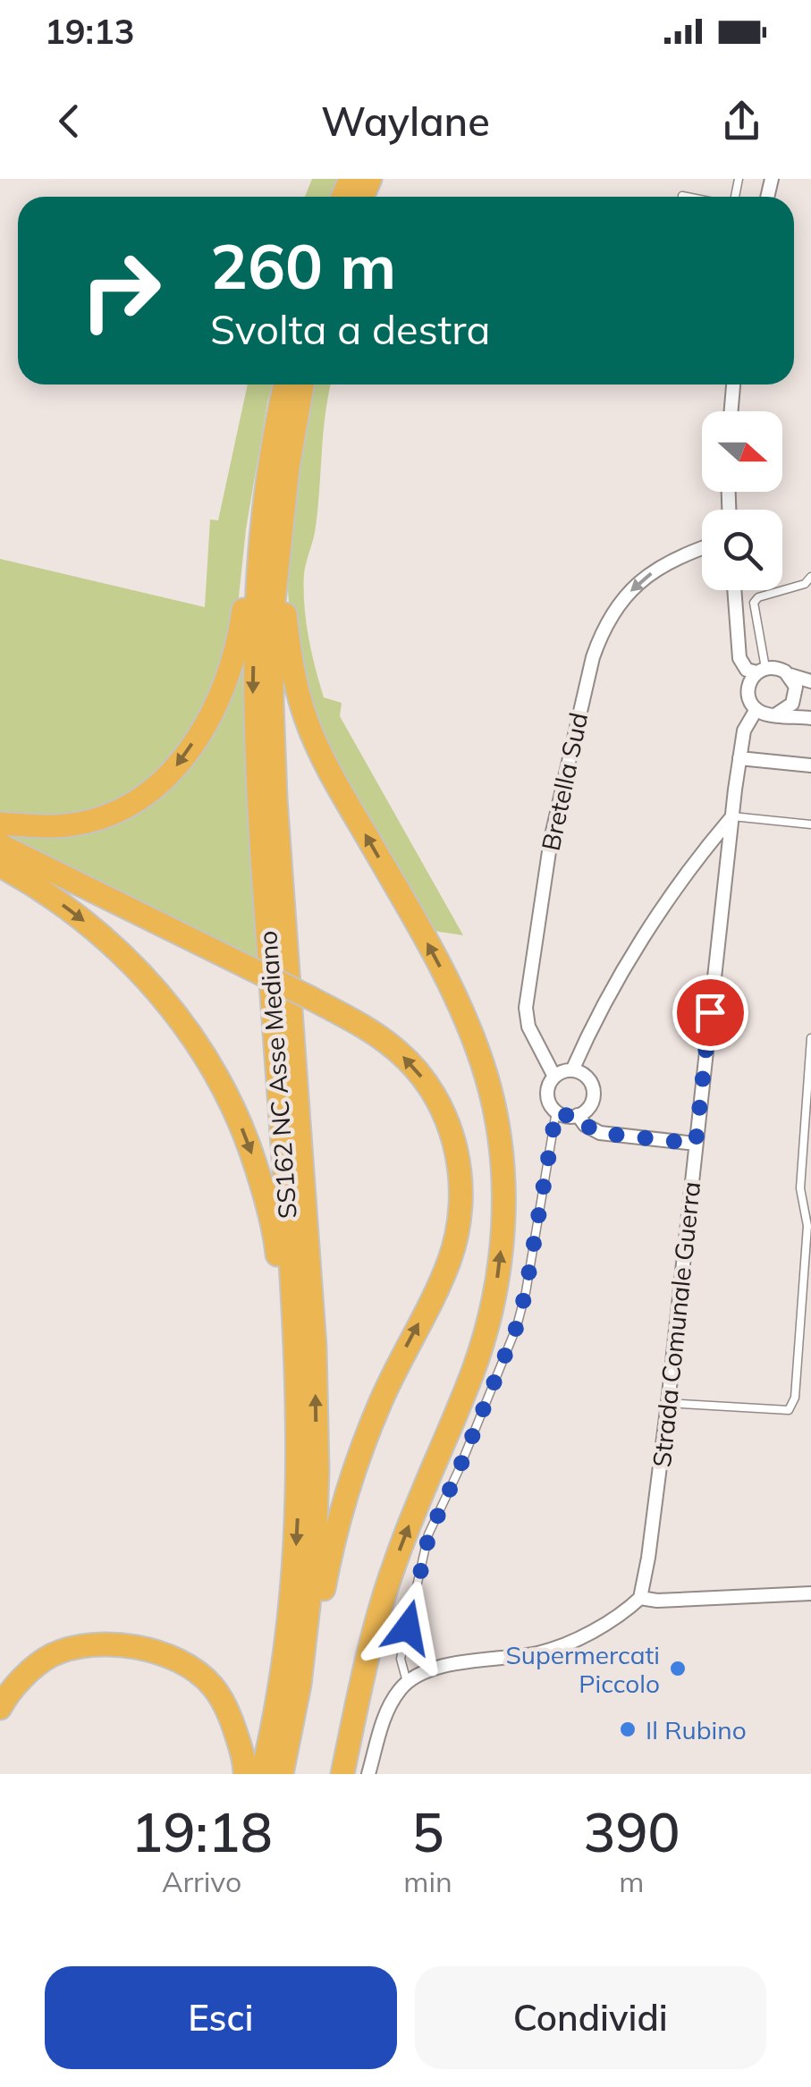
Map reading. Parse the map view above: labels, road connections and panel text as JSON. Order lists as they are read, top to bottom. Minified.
{"streets":{"highway":["SS162 NC Asse Mediano"],"street":["Bretella Sud","Strada Comunale Guerra"]},"one_way":["Bretella Sud"],"places":["Supermercati Piccolo","Il Rubino"],"north":"right","page":{"status":"19:13","header":"Waylane","turn":["260 m","Svolta a destra"],"eta":["19:18","Arrivo","5","min","390","m"],"buttons":["Esci","Condividi"]}}
